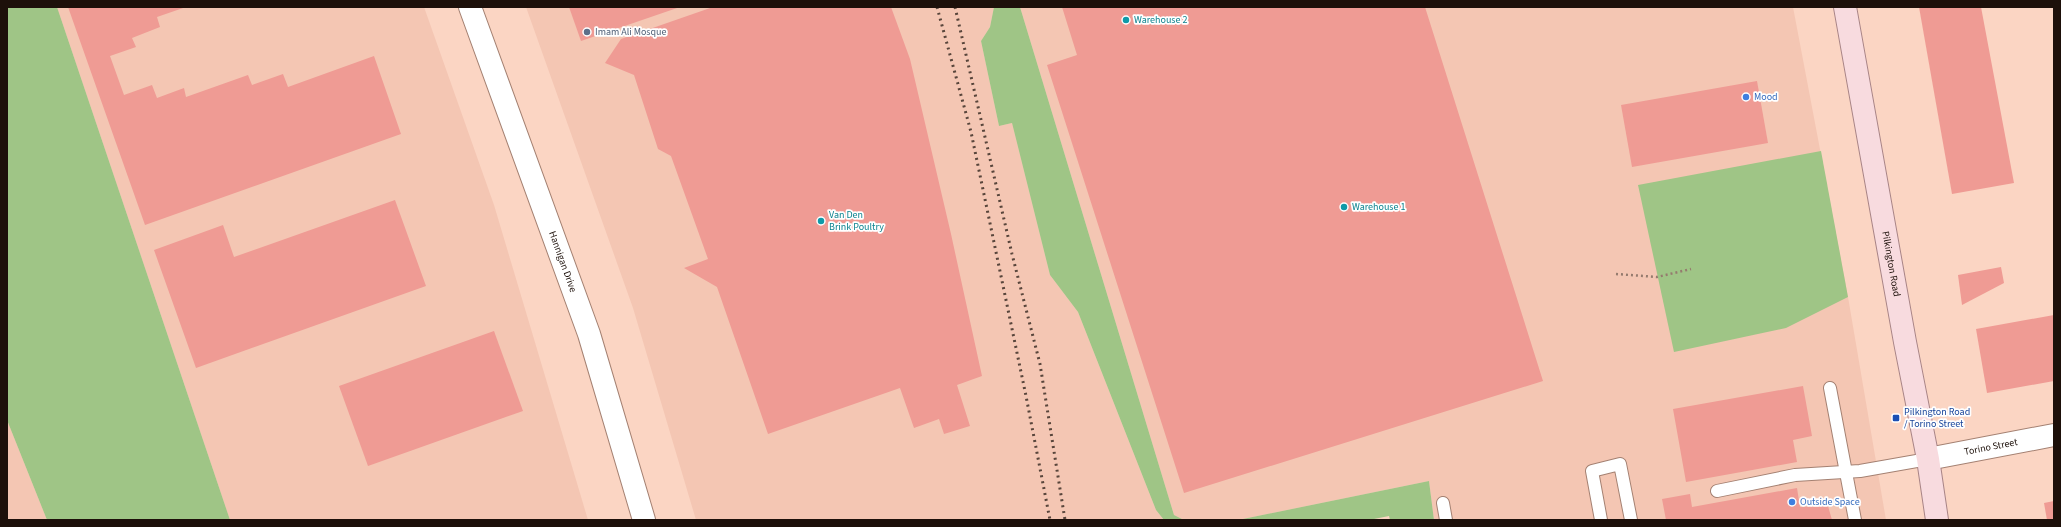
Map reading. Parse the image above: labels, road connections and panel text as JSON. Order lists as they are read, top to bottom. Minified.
{"streets":{"main road":["Pilkington Road"],"street":["Hannigan Drive","Torino Street"]},"crossings":[["Pilkington Road","Torino Street"]],"places":{"other":["Warehouse 2","Imam Ali Mosque","Mood","Warehouse 1","Van Den Brink Poultry","Outside Space"],"transit":["Pilkington Road / Torino Street"]}}
